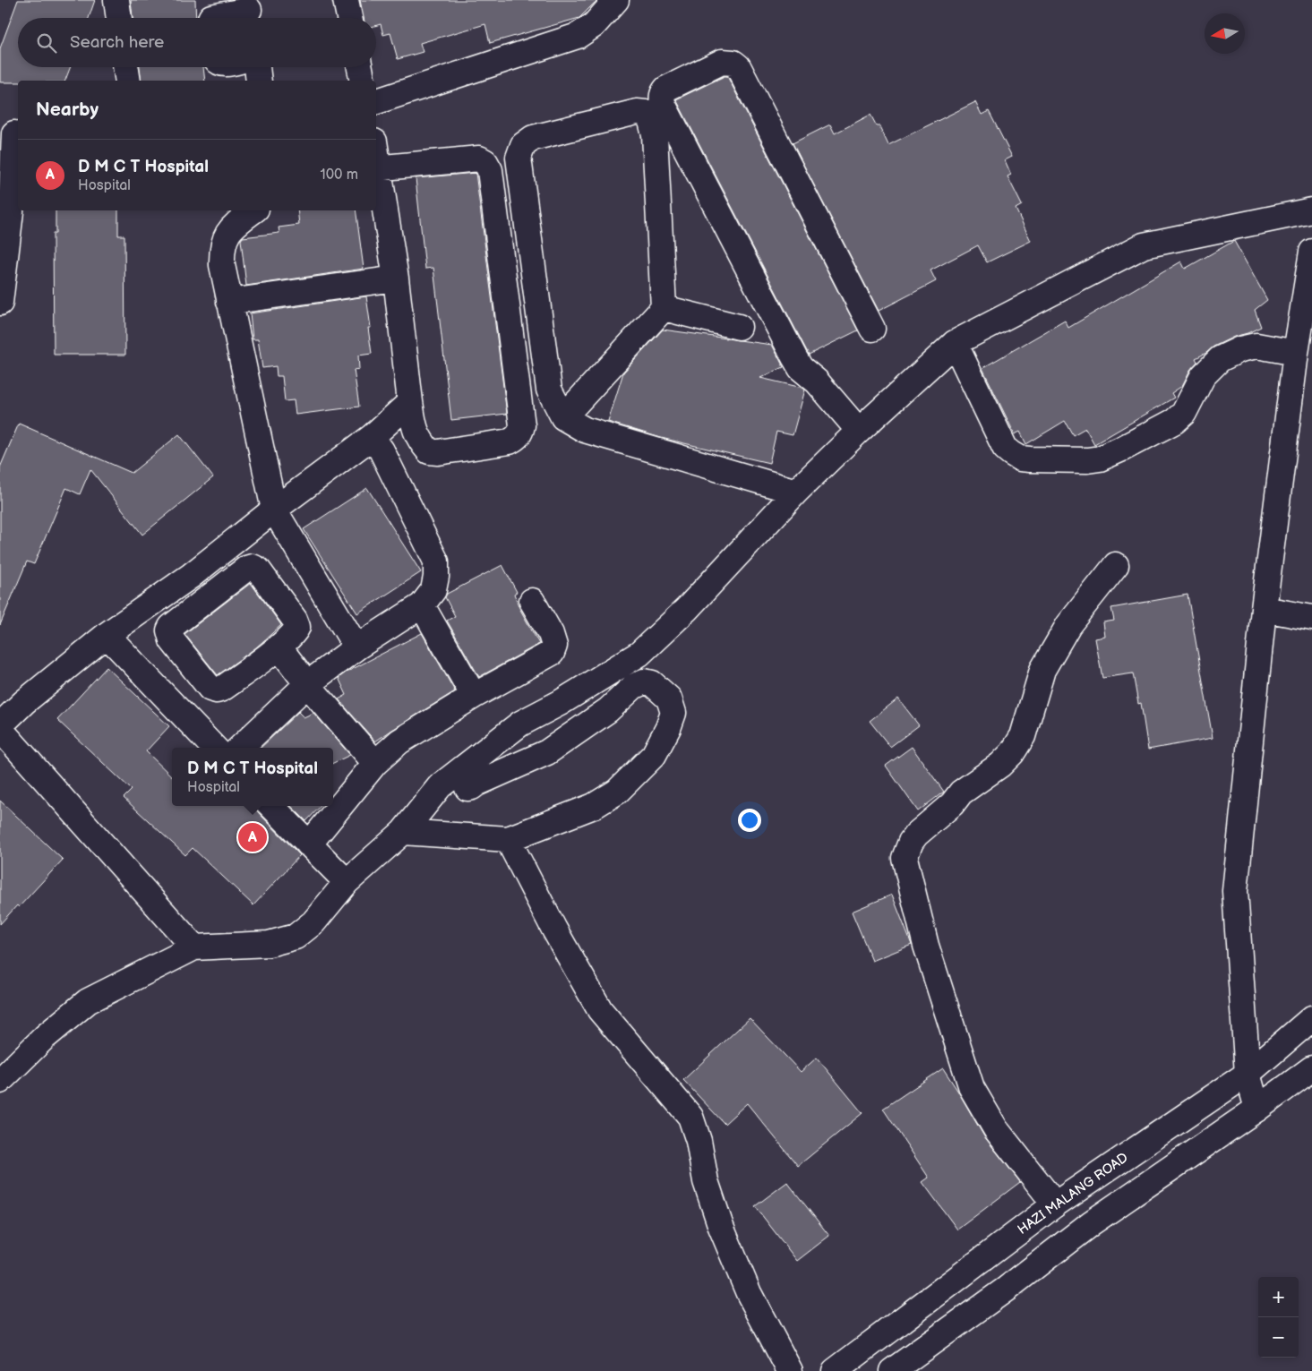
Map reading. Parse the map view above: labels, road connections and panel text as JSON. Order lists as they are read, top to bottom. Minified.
{"streets":{"street":["HAZI MALANG ROAD"]},"north":"left","page":{"search":"Search here","heading":"Nearby","list":[{"mark":"A","name":"D M C T Hospital","note":"Hospital","value":"100 m"}],"popup":["D M C T Hospital","Hospital"],"pins":"A","map_buttons":["+","−"]}}
